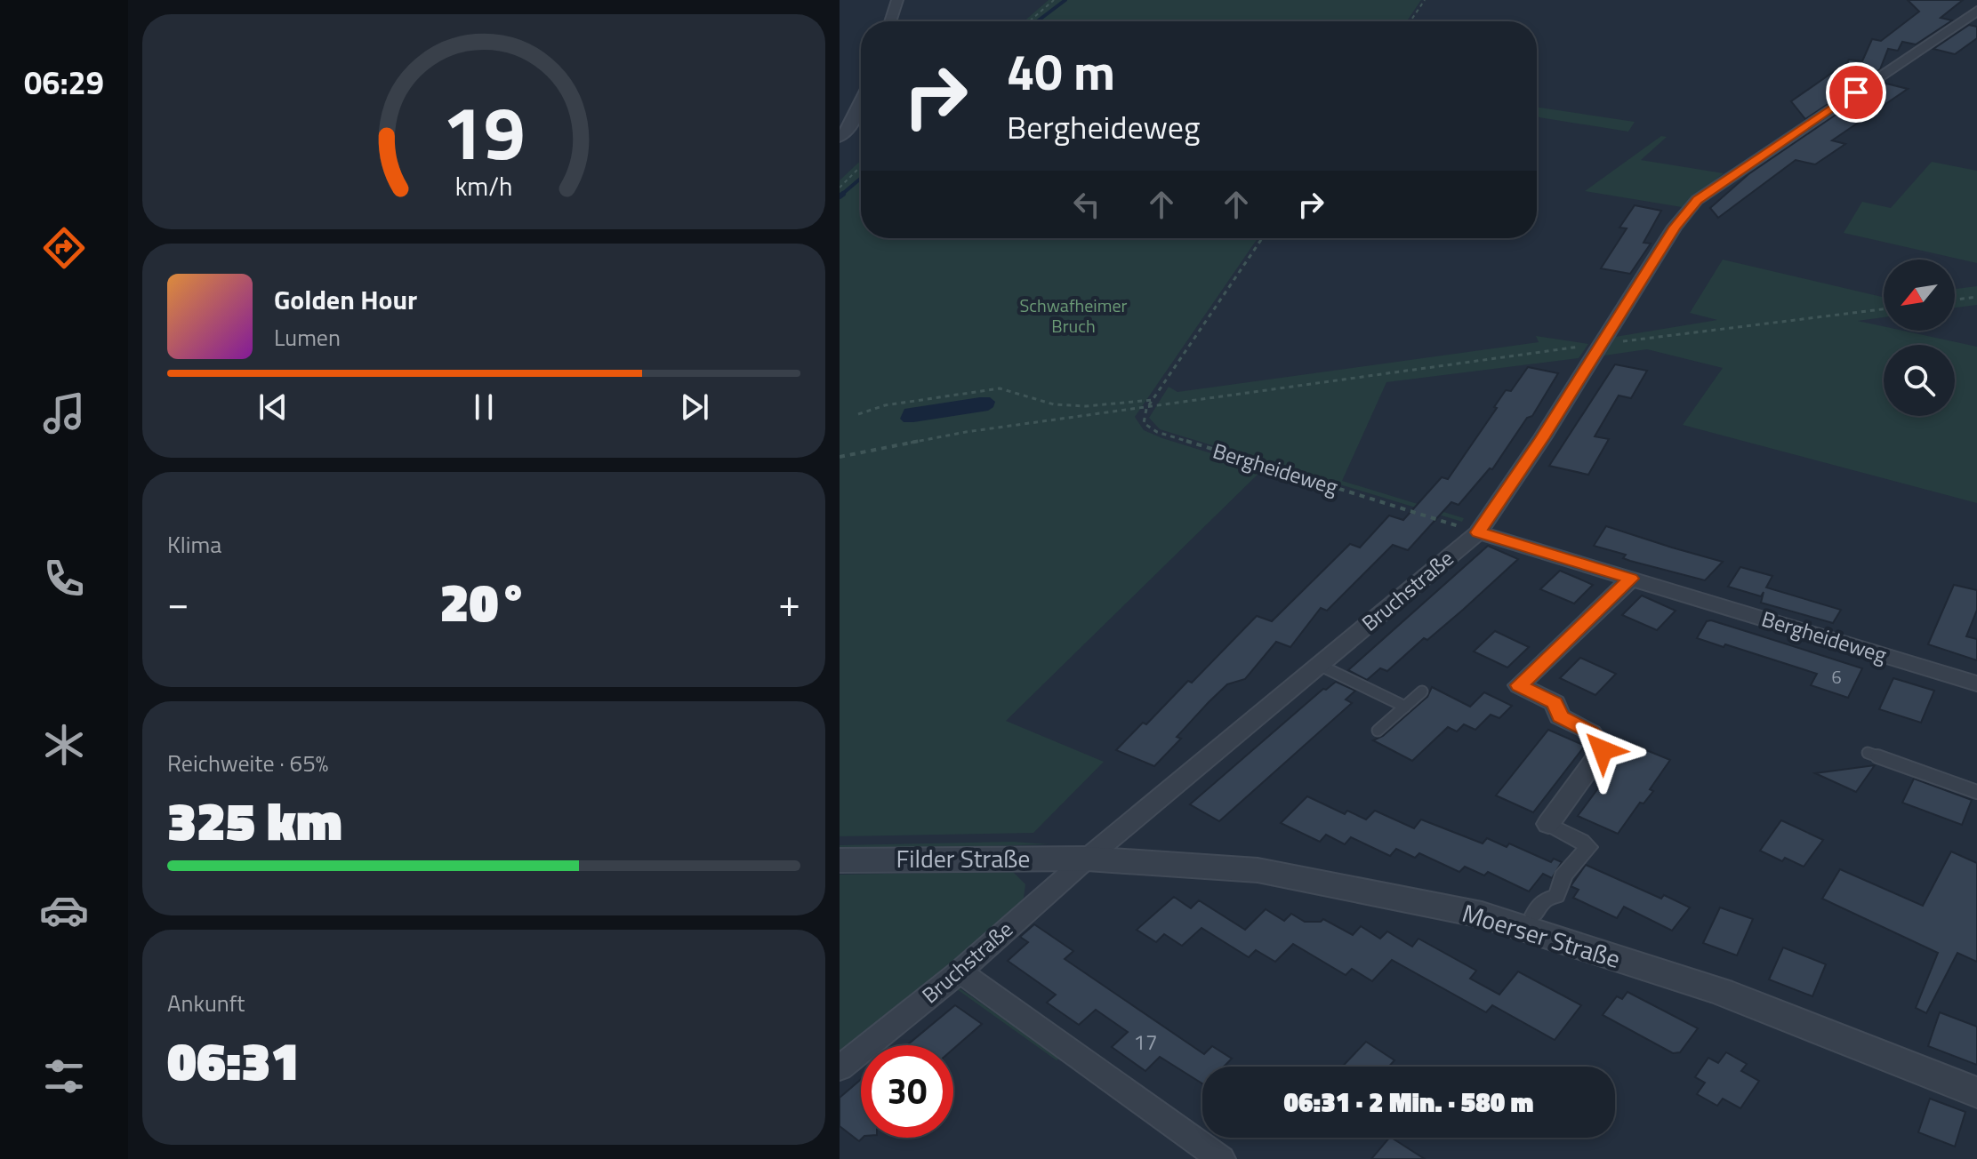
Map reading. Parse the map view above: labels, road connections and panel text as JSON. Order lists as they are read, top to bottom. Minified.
{"streets":{"street":["Bergheideweg","Bruchstraße","Filder Straße","Moerser Straße"]},"crossings":[["Bergheideweg","Bruchstraße"],["Bruchstraße","Filder Straße"],["Bruchstraße","Moerser Straße"],["Filder Straße","Moerser Straße"]],"parks":["Schwafheimer Bruch"],"house_numbers":["6","17"],"north":"bottom left","page":{"tabs":"06:29","turn":["40 m","Bergheideweg"],"song":["Golden Hour","Lumen"],"tile":["Klima",["Reichweite · 65%","325 km"],["Ankunft","06:31"]],"heat":["−","20°","+"],"limit":"30","trip":"06:31 · 2 Min. · 580 m","gauge":["19","km/h"]}}
